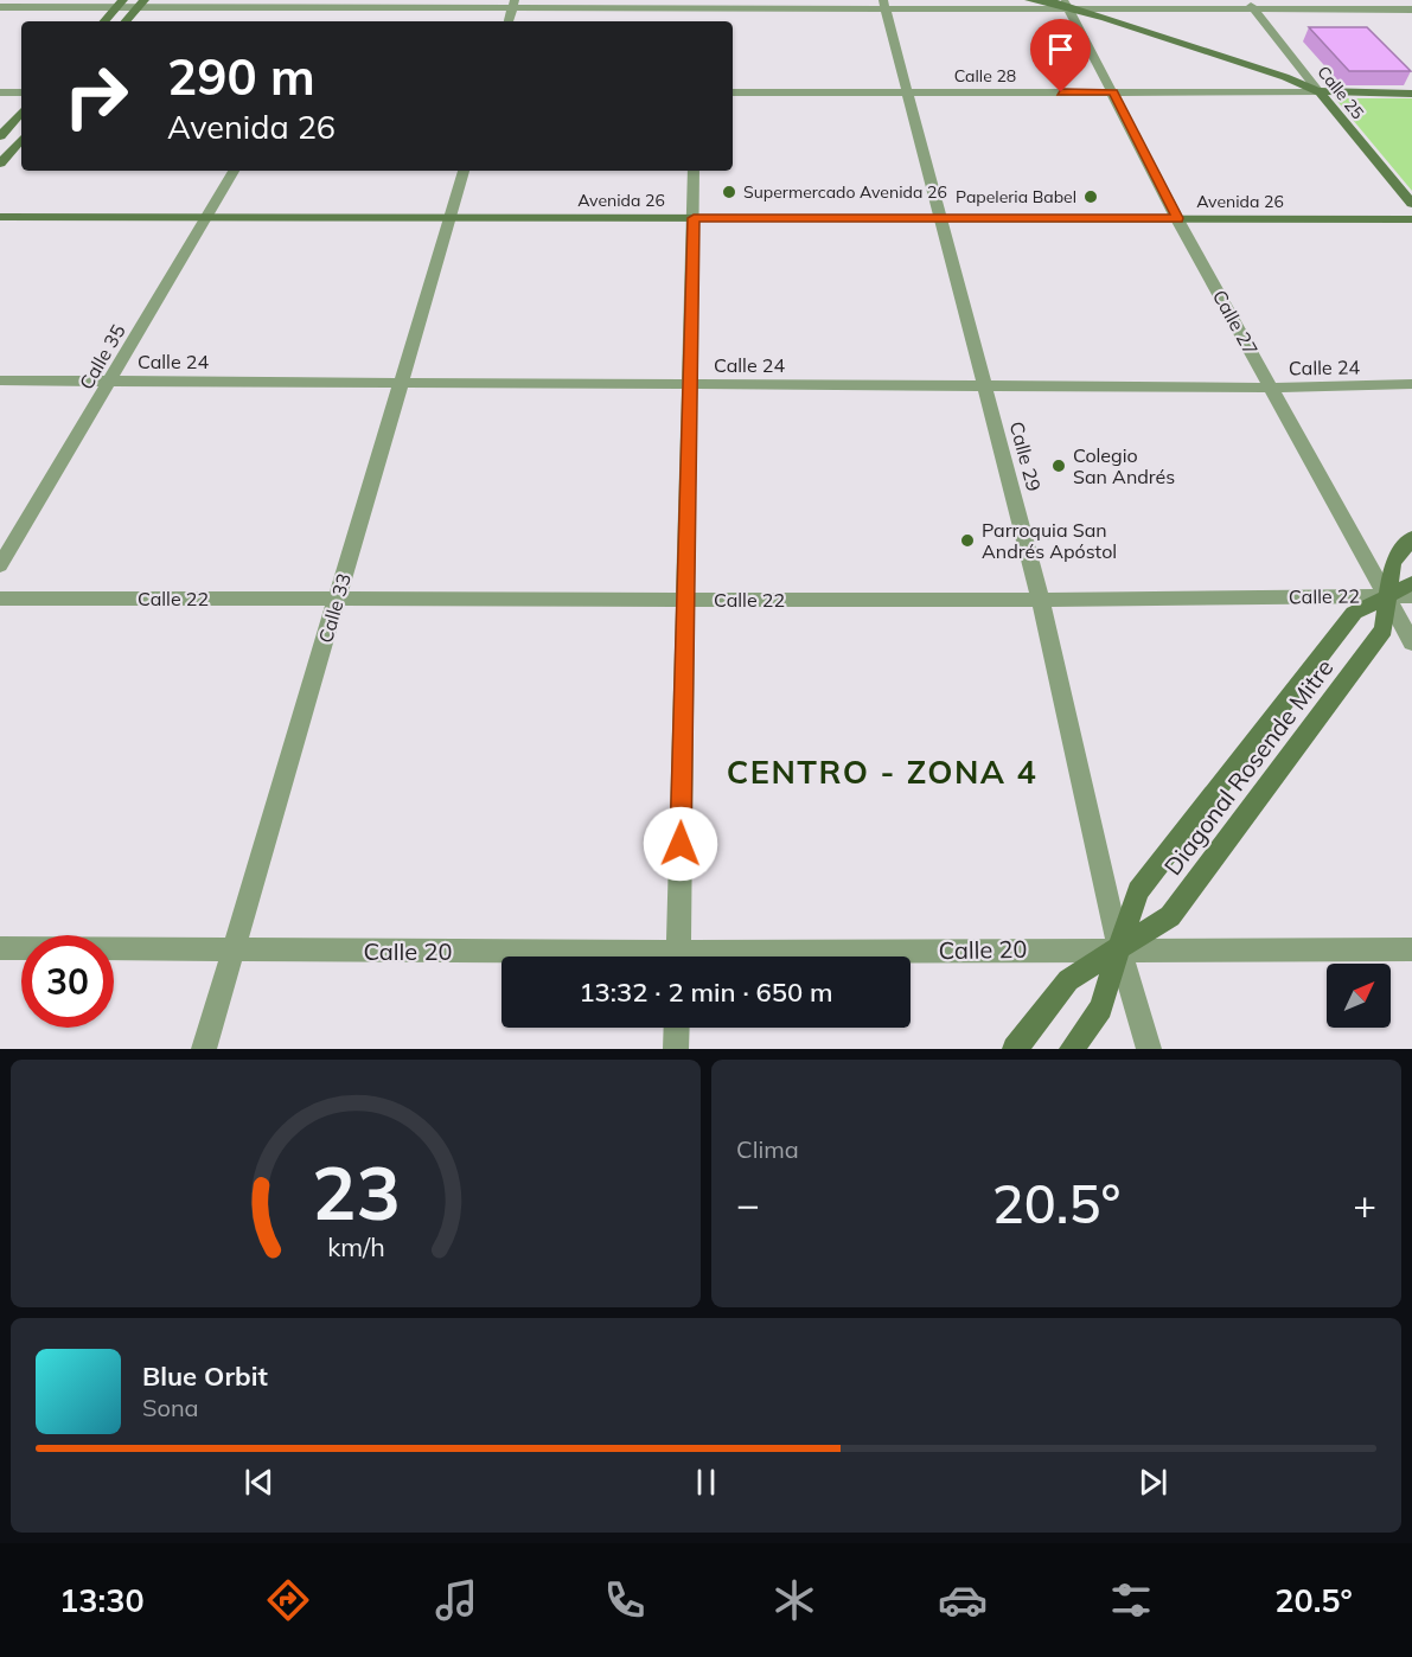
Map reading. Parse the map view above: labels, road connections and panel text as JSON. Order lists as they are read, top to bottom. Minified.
{"streets":{"main road":["Calle 28","Calle 25","Avenida 26","Diagonal Rosende Mitre"],"street":["Calle 27","Calle 35","Calle 24","Calle 29","Calle 22","Calle 33","Calle 20"]},"crossings":[["Calle 28","Calle 25"],["Calle 28","Calle 27"],["Calle 28","Calle 29"],["Calle 25","Avenida 26"],["Avenida 26","Calle 27"],["Avenida 26","Calle 35"],["Avenida 26","Calle 29"],["Avenida 26","Calle 33"],["Calle 27","Calle 24"],["Calle 27","Calle 22"],["Calle 27","Diagonal Rosende Mitre"],["Calle 35","Calle 24"],["Calle 24","Calle 29"],["Calle 24","Calle 33"],["Calle 29","Calle 22"],["Calle 29","Diagonal Rosende Mitre"],["Calle 29","Calle 20"],["Calle 22","Calle 33"],["Calle 22","Diagonal Rosende Mitre"],["Calle 33","Calle 20"],["Diagonal Rosende Mitre","Calle 20"]],"districts":["CENTRO - ZONA 4"],"places":["Supermercado Avenida 26","Papeleria Babel","Colegio San Andrés","Parroquia San Andrés Apóstol"],"north":"top right","page":{"turn":["290 m","Avenida 26"],"limit":"30","trip":"13:32 · 2 min · 650 m","tile":"Clima","heat":["−","20.5°","+"],"song":["Blue Orbit","Sona"],"tabs":["13:30","20.5°"],"gauge":["23","km/h"]}}
